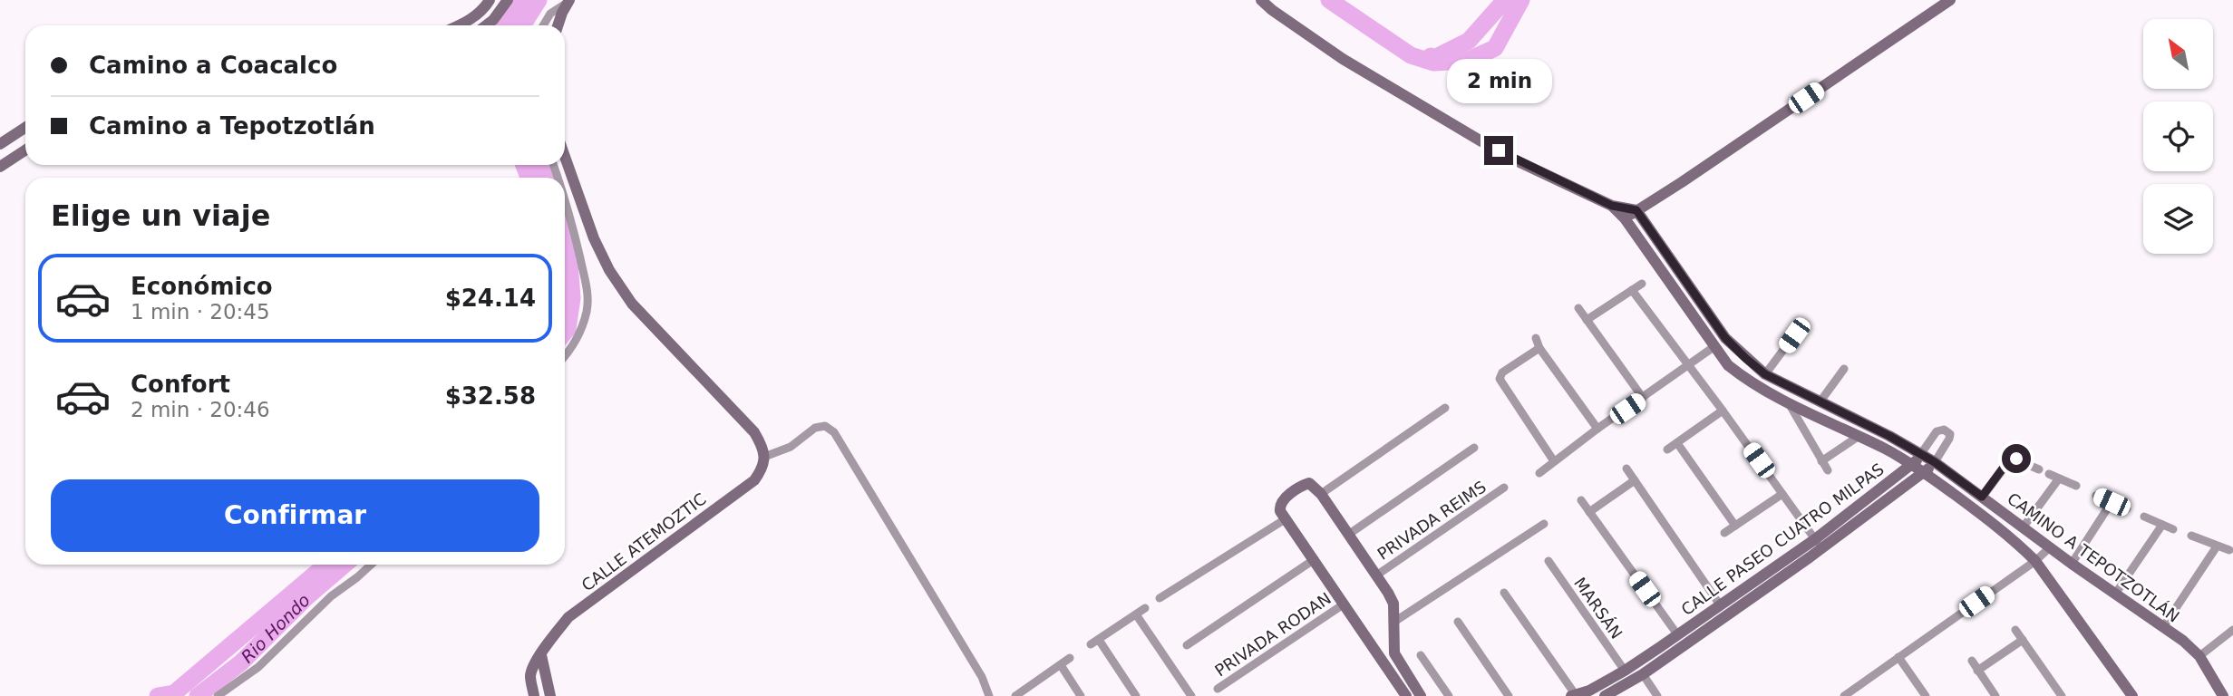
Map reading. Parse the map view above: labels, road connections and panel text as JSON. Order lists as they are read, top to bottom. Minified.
{"streets":{"main road":["CALLE PASEO CUATRO MILPAS","CALLE ATEMOZTIC","CAMINO A TEPOTZOTLÁN"],"street":["PRIVADA REIMS","MARSÁN","PRIVADA RODAN"]},"crossings":[["CALLE PASEO CUATRO MILPAS","CAMINO A TEPOTZOTLÁN"],["CALLE PASEO CUATRO MILPAS","MARSÁN"]],"water":["Rio Hondo"],"north":"top left","page":{"banner":["Camino a Coacalco","Camino a Tepotzotlán"],"bubble":"2 min","heading":"Elige un viaje","list":[{"name":"Económico","note":"1 min · 20:45","value":"$24.14"},{"name":"Confort","note":"2 min · 20:46","value":"$32.58"}],"buttons":"Confirmar"}}
